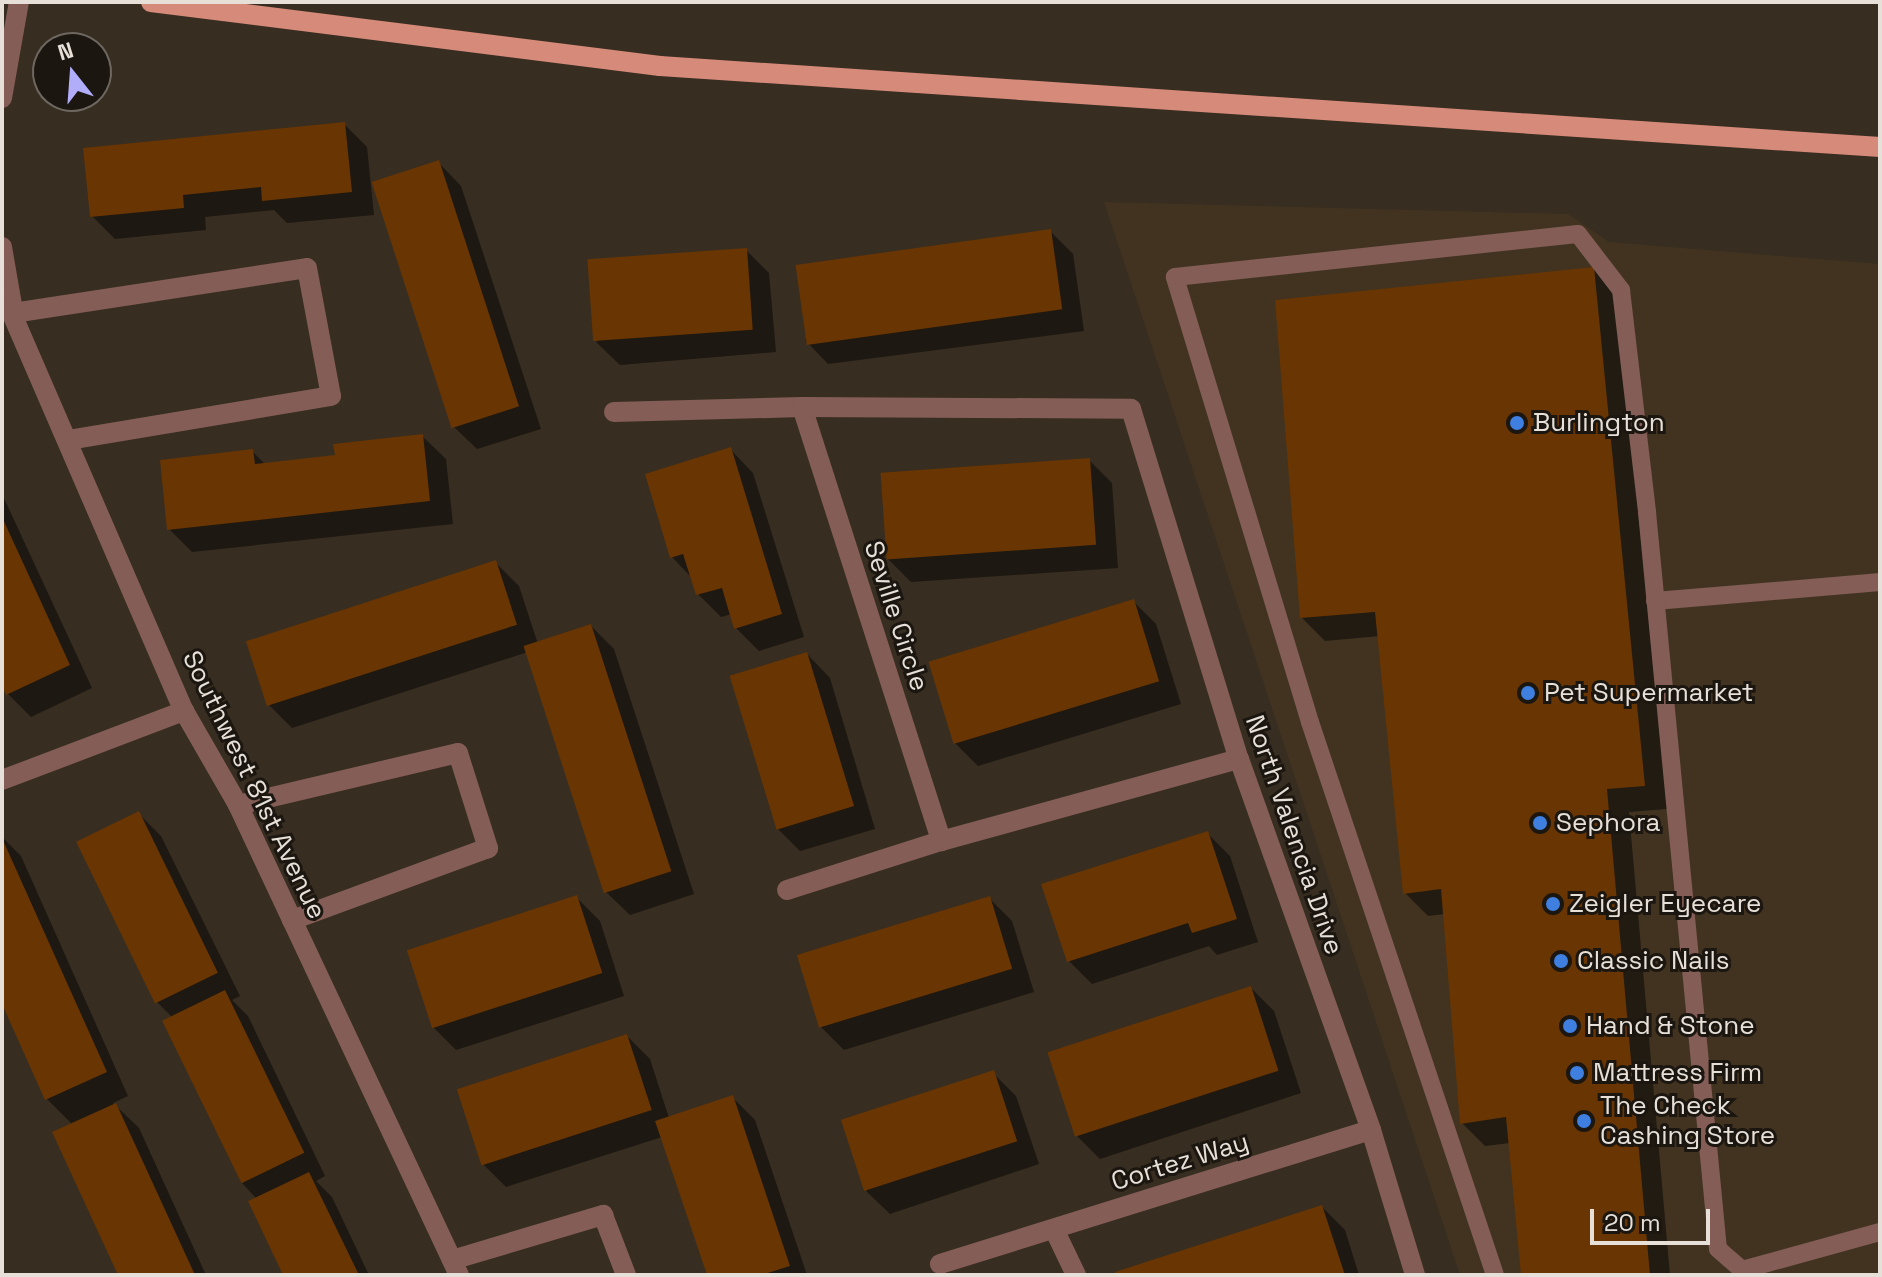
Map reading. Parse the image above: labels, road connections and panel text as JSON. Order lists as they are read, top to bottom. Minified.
{"streets":{"street":["Seville Circle","Southwest 81st Avenue","North Valencia Drive","Cortez Way"]},"crossings":[["Seville Circle","North Valencia Drive"],["North Valencia Drive","Cortez Way"]],"places":["Burlington","Pet Supermarket","Sephora","Zeigler Eyecare","Classic Nails","Hand & Stone","Mattress Firm","The Check Cashing Store"],"scale_bar":"20 m","north":"top"}
